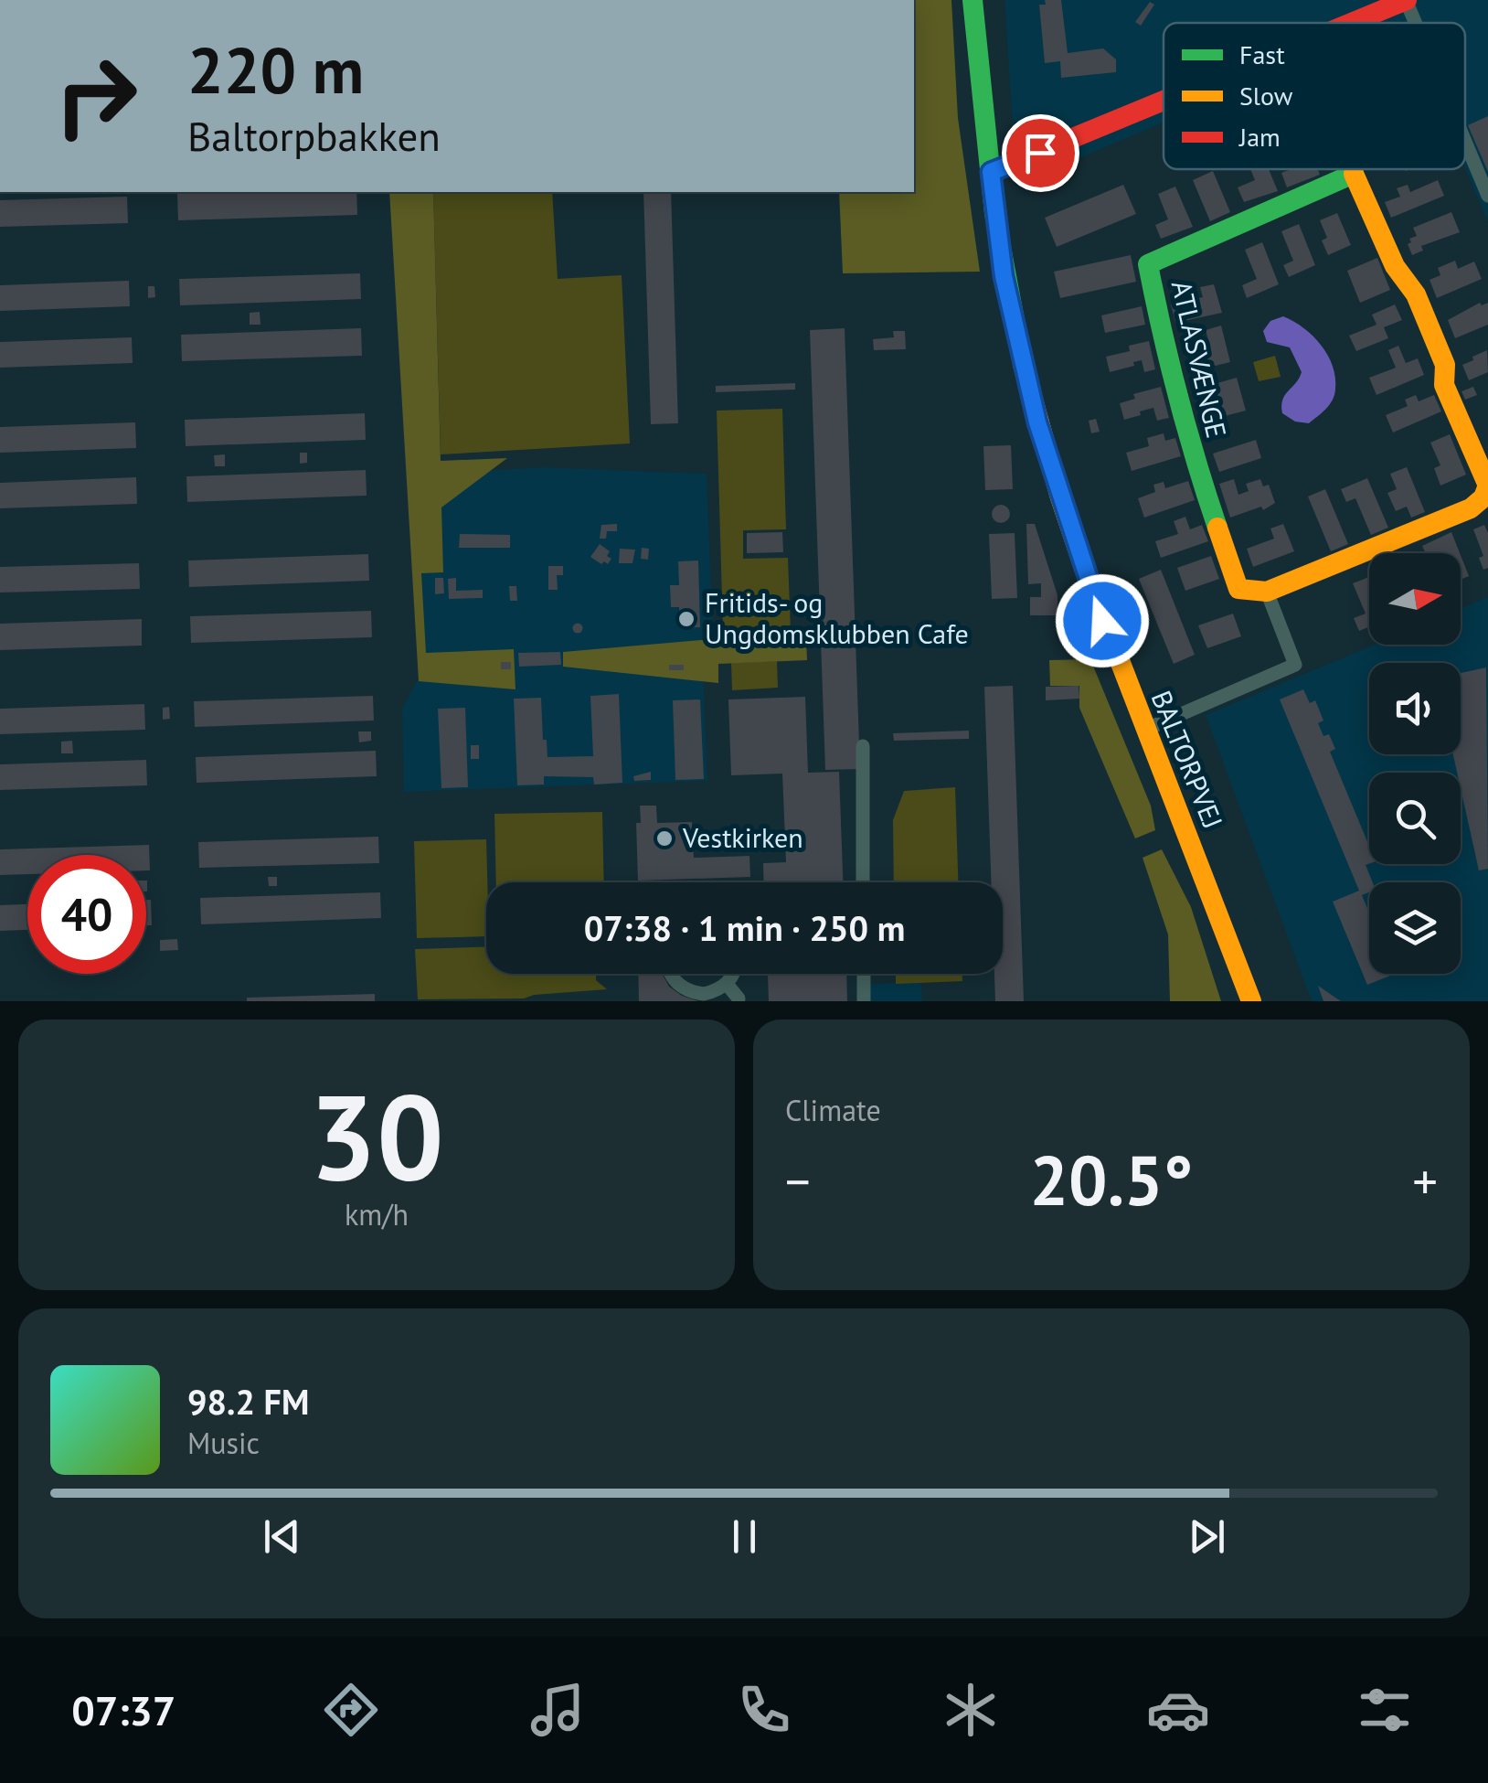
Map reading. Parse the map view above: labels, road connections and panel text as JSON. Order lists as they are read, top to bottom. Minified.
{"streets":{"street":["ATLASVÆNGE","BALTORPVEJ"]},"places":["Fritids- og Ungdomsklubben Cafe","Vestkirken"],"legend":["Fast","Slow","Jam"],"north":"right","page":{"turn":["220 m","Baltorpbakken"],"limit":"40","trip":"07:38 · 1 min · 250 m","tile":[["30","km/h"],"Climate"],"heat":["−","20.5°","+"],"song":["98.2 FM","Music"],"tabs":"07:37"}}
